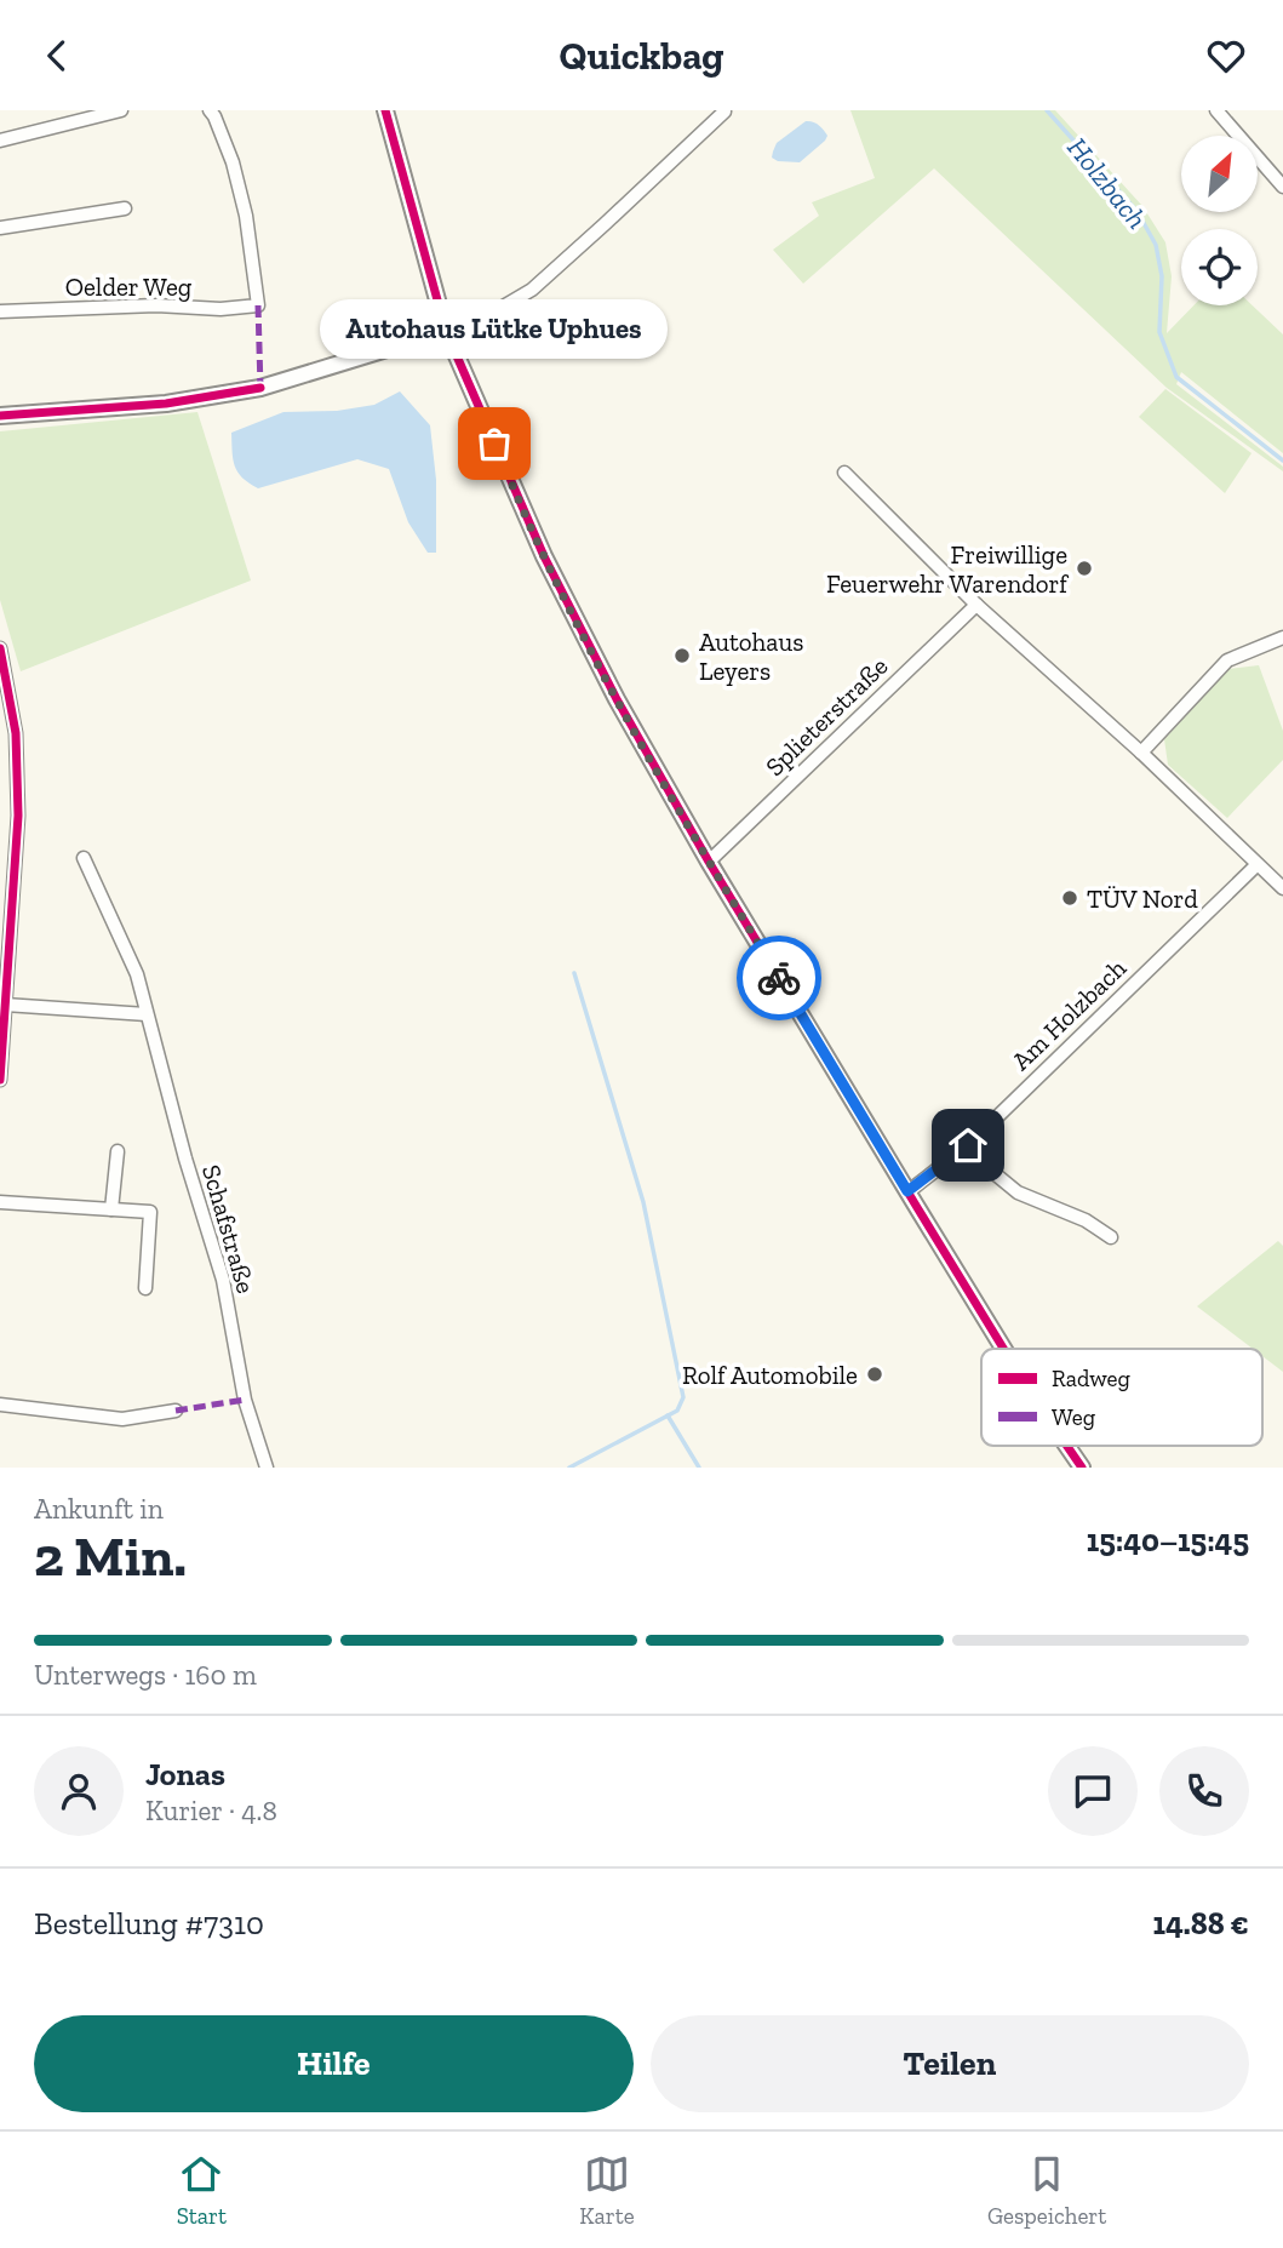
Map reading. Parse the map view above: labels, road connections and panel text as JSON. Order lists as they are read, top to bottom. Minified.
{"streets":{"street":["Oelder Weg","Splieterstraße","Am Holzbach","Schafstraße"]},"water":["Holzbach"],"places":["Autohaus Lütke Uphues","Freiwillige Feuerwehr Warendorf","Autohaus Leyers","TÜV Nord","Rolf Automobile"],"legend":["Radweg","Weg"],"north":"top right","page":{"header":"Quickbag","bubble":"Autohaus Lütke Uphues","heading":["2 Min.","Ankunft in","15:40–15:45"],"panel":["Jonas","Kurier · 4.8","Bestellung #7310","14.88 €"],"bar":"Unterwegs · 160 m","buttons":["Hilfe","Teilen"],"tabs":["Start","Karte","Gespeichert"]}}
